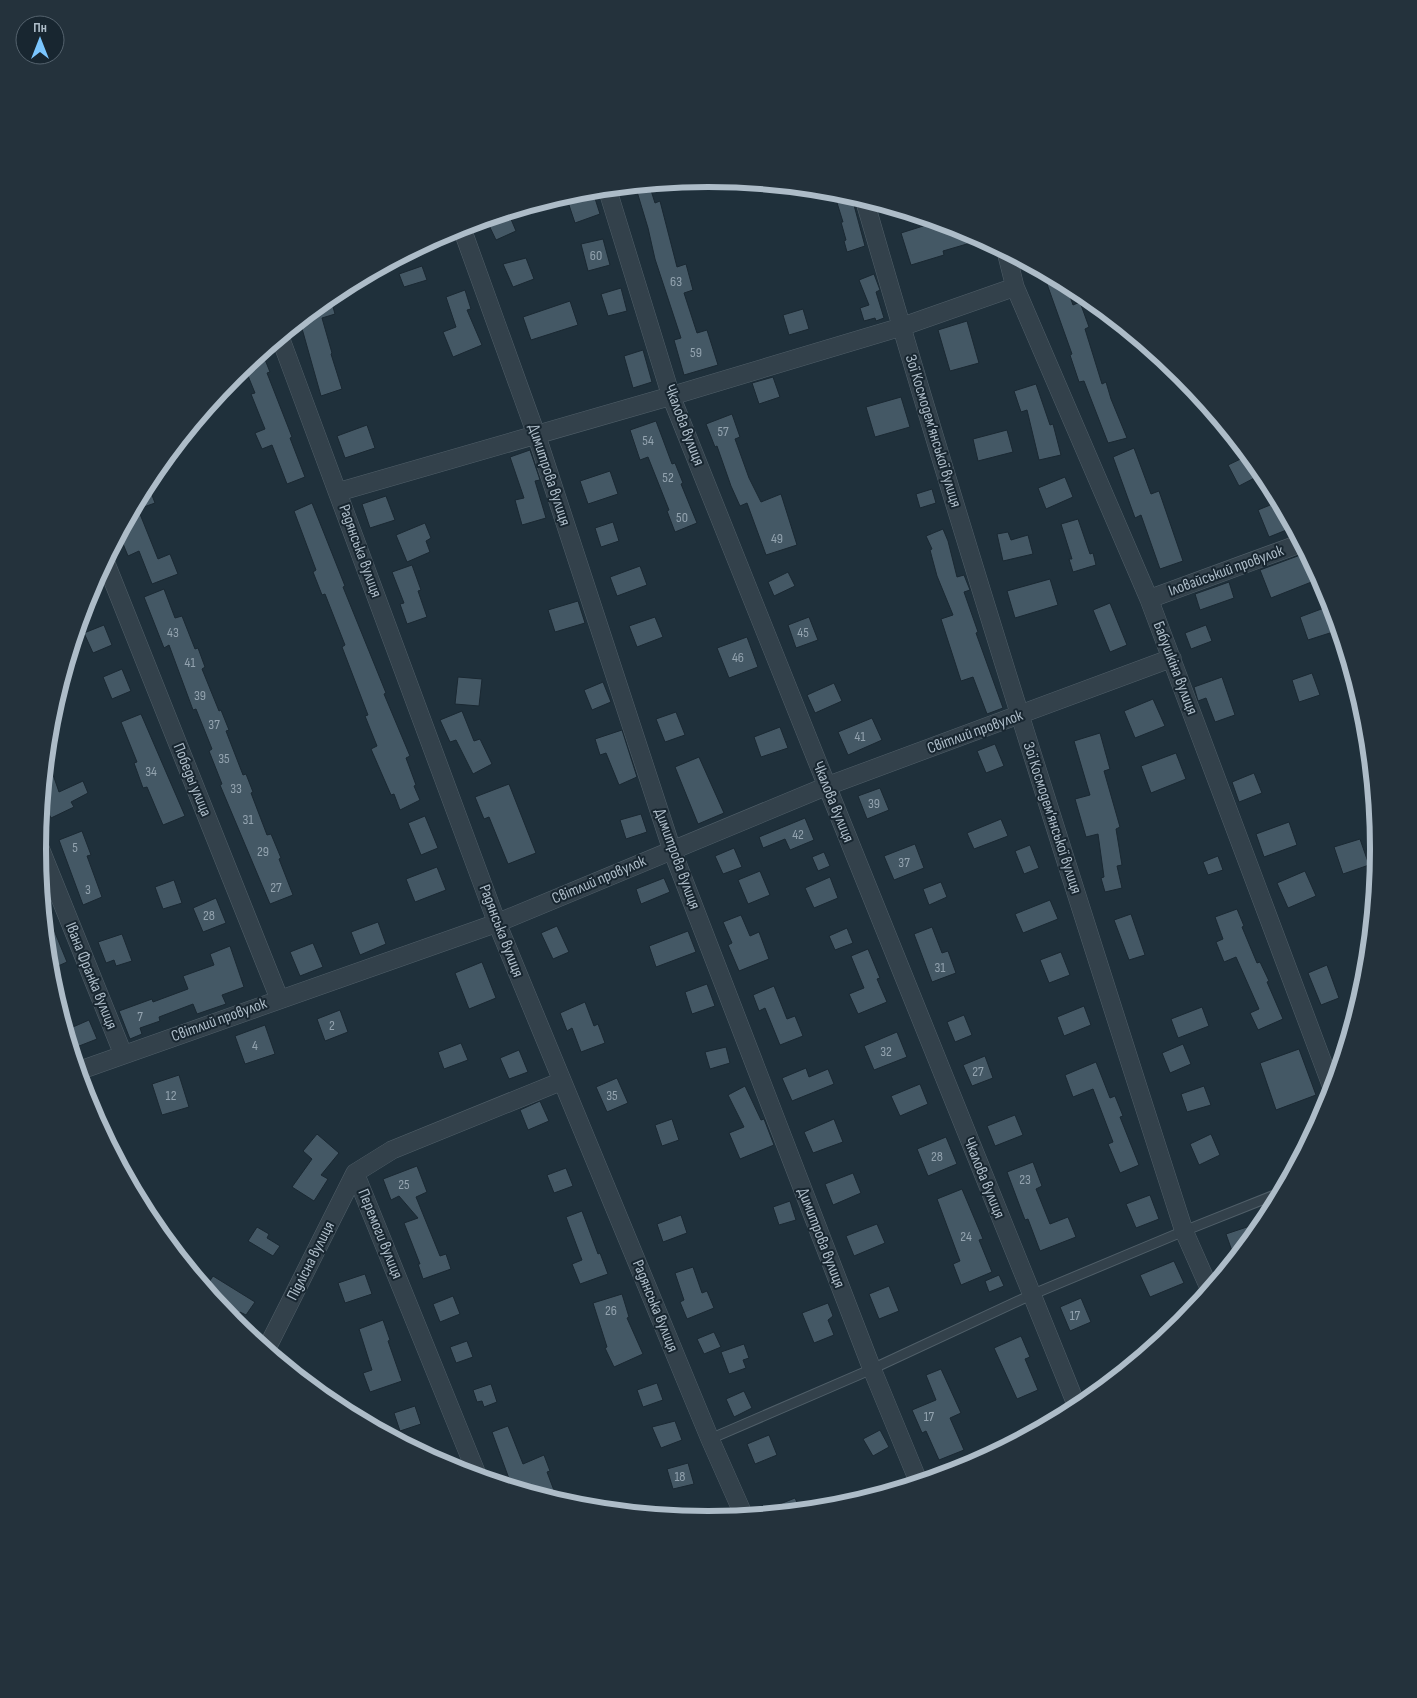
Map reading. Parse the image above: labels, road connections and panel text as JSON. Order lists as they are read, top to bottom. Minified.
{"streets":{"street":["Чкалова вулиця","Зої Космодем’янської вулиця","Димитрова вулиця","Радянська вулиця","Іловайський провулок","Бабушкіна вулиця","Світлий провулок","Победы улица","Івана Франка вулиця","Перемоги вулиця","Підлісна вулиця"]},"crossings":[["Чкалова вулиця","Світлий провулок"],["Зої Космодем’янської вулиця","Світлий провулок"],["Димитрова вулиця","Світлий провулок"],["Радянська вулиця","Світлий провулок"],["Радянська вулиця","Перемоги вулиця"],["Іловайський провулок","Бабушкіна вулиця"],["Бабушкіна вулиця","Світлий провулок"],["Світлий провулок","Победы улица"],["Світлий провулок","Івана Франка вулиця"],["Перемоги вулиця","Підлісна вулиця"]],"house_numbers":["60","63","59","57","54","52","50","49","43","45","46","41","39","37","41","35","34","33","39","31","42","5","29","37","27","3","28","31","7","2","4","32","27","12","35","28","23","25","24","26","17","17","18"],"north":"top"}
